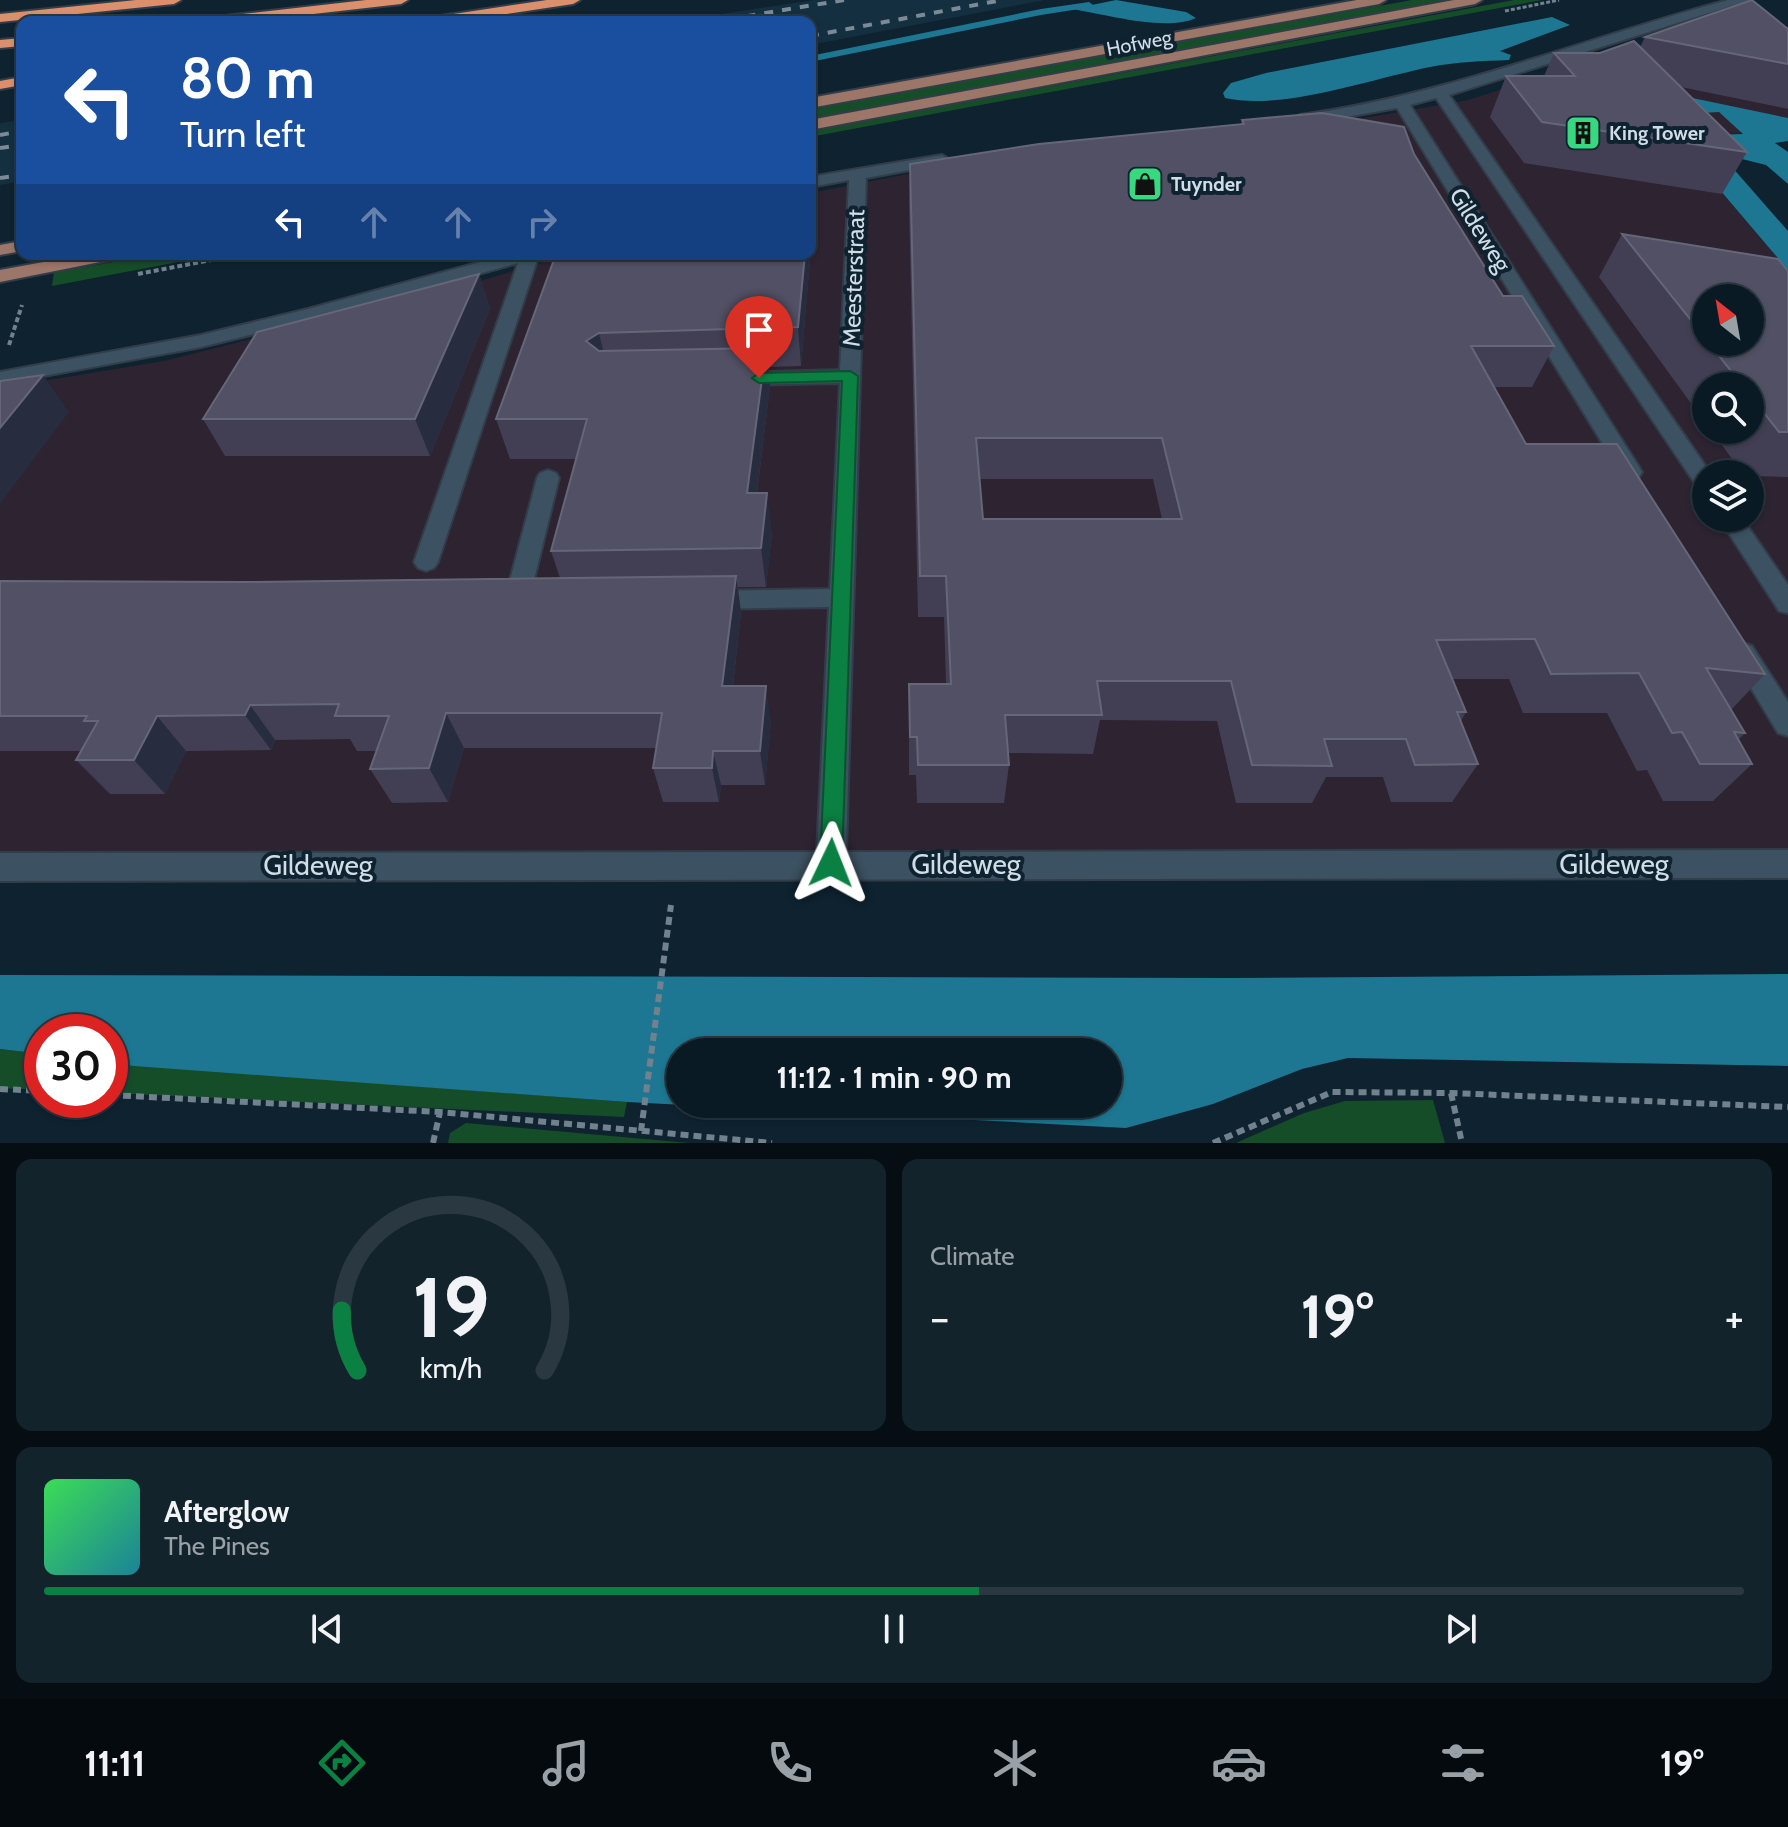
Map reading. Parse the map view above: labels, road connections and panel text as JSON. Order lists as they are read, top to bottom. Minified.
{"streets":{"main road":["Hofweg"],"street":["Gildeweg","Meesterstraat"]},"crossings":[["Gildeweg","Meesterstraat"]],"places":{"building":["King Tower"],"shop":["Tuynder"]},"north":"top left","page":{"turn":["80 m","Turn left"],"limit":"30","trip":"11:12 · 1 min · 90 m","tile":"Climate","heat":["−","19°","+"],"song":["Afterglow","The Pines"],"tabs":["11:11","19°"],"gauge":["19","km/h"]}}
